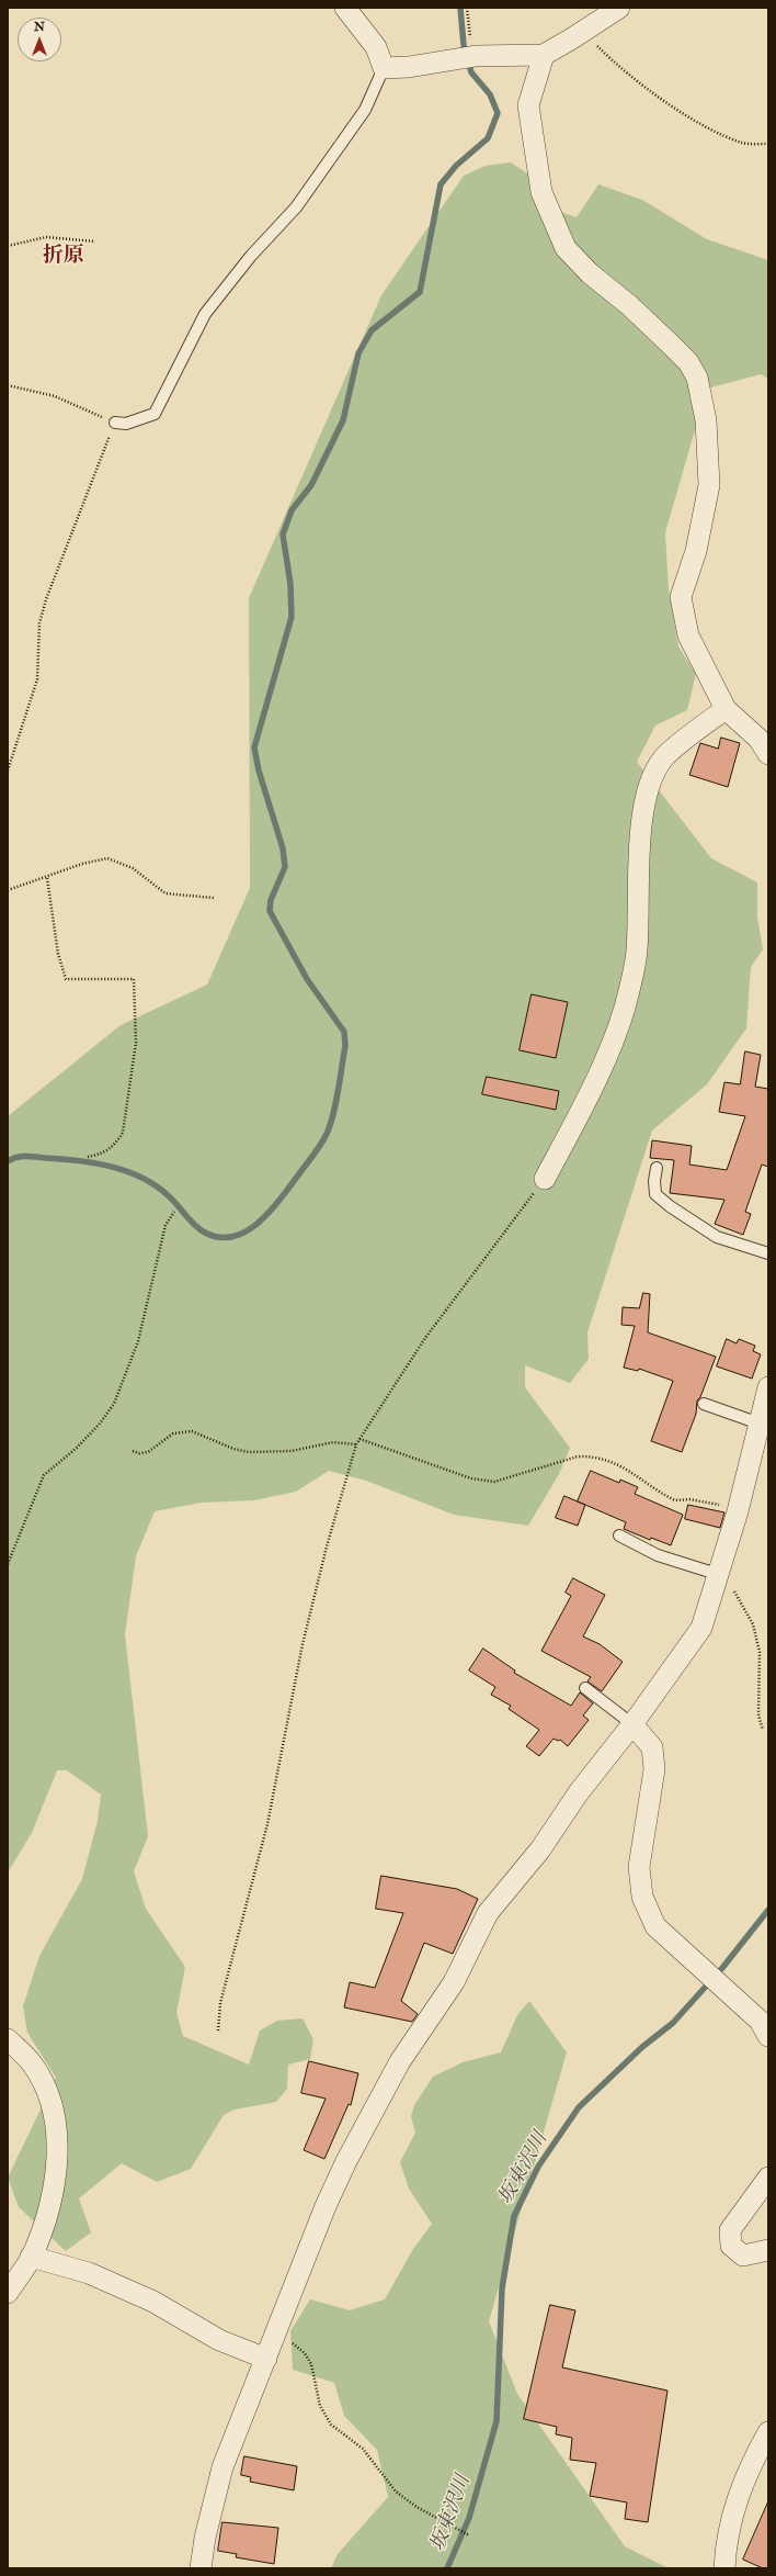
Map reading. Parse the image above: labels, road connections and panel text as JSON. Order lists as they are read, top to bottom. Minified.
{"districts":["折原"],"water":["坂東沢川"],"north":"top"}
